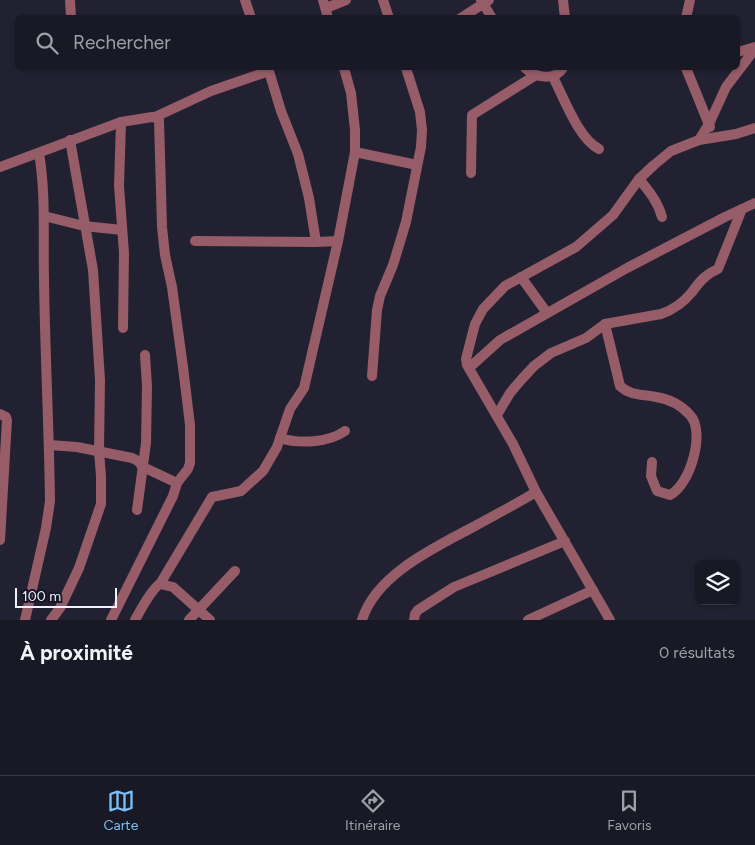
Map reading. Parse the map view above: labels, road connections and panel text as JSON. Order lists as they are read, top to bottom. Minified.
{"scale_bar":"100 m","page":{"search":"Rechercher","scale":"100 m","heading":["À proximité","0 résultats"],"nav":["Carte","Itinéraire","Favoris"]}}
